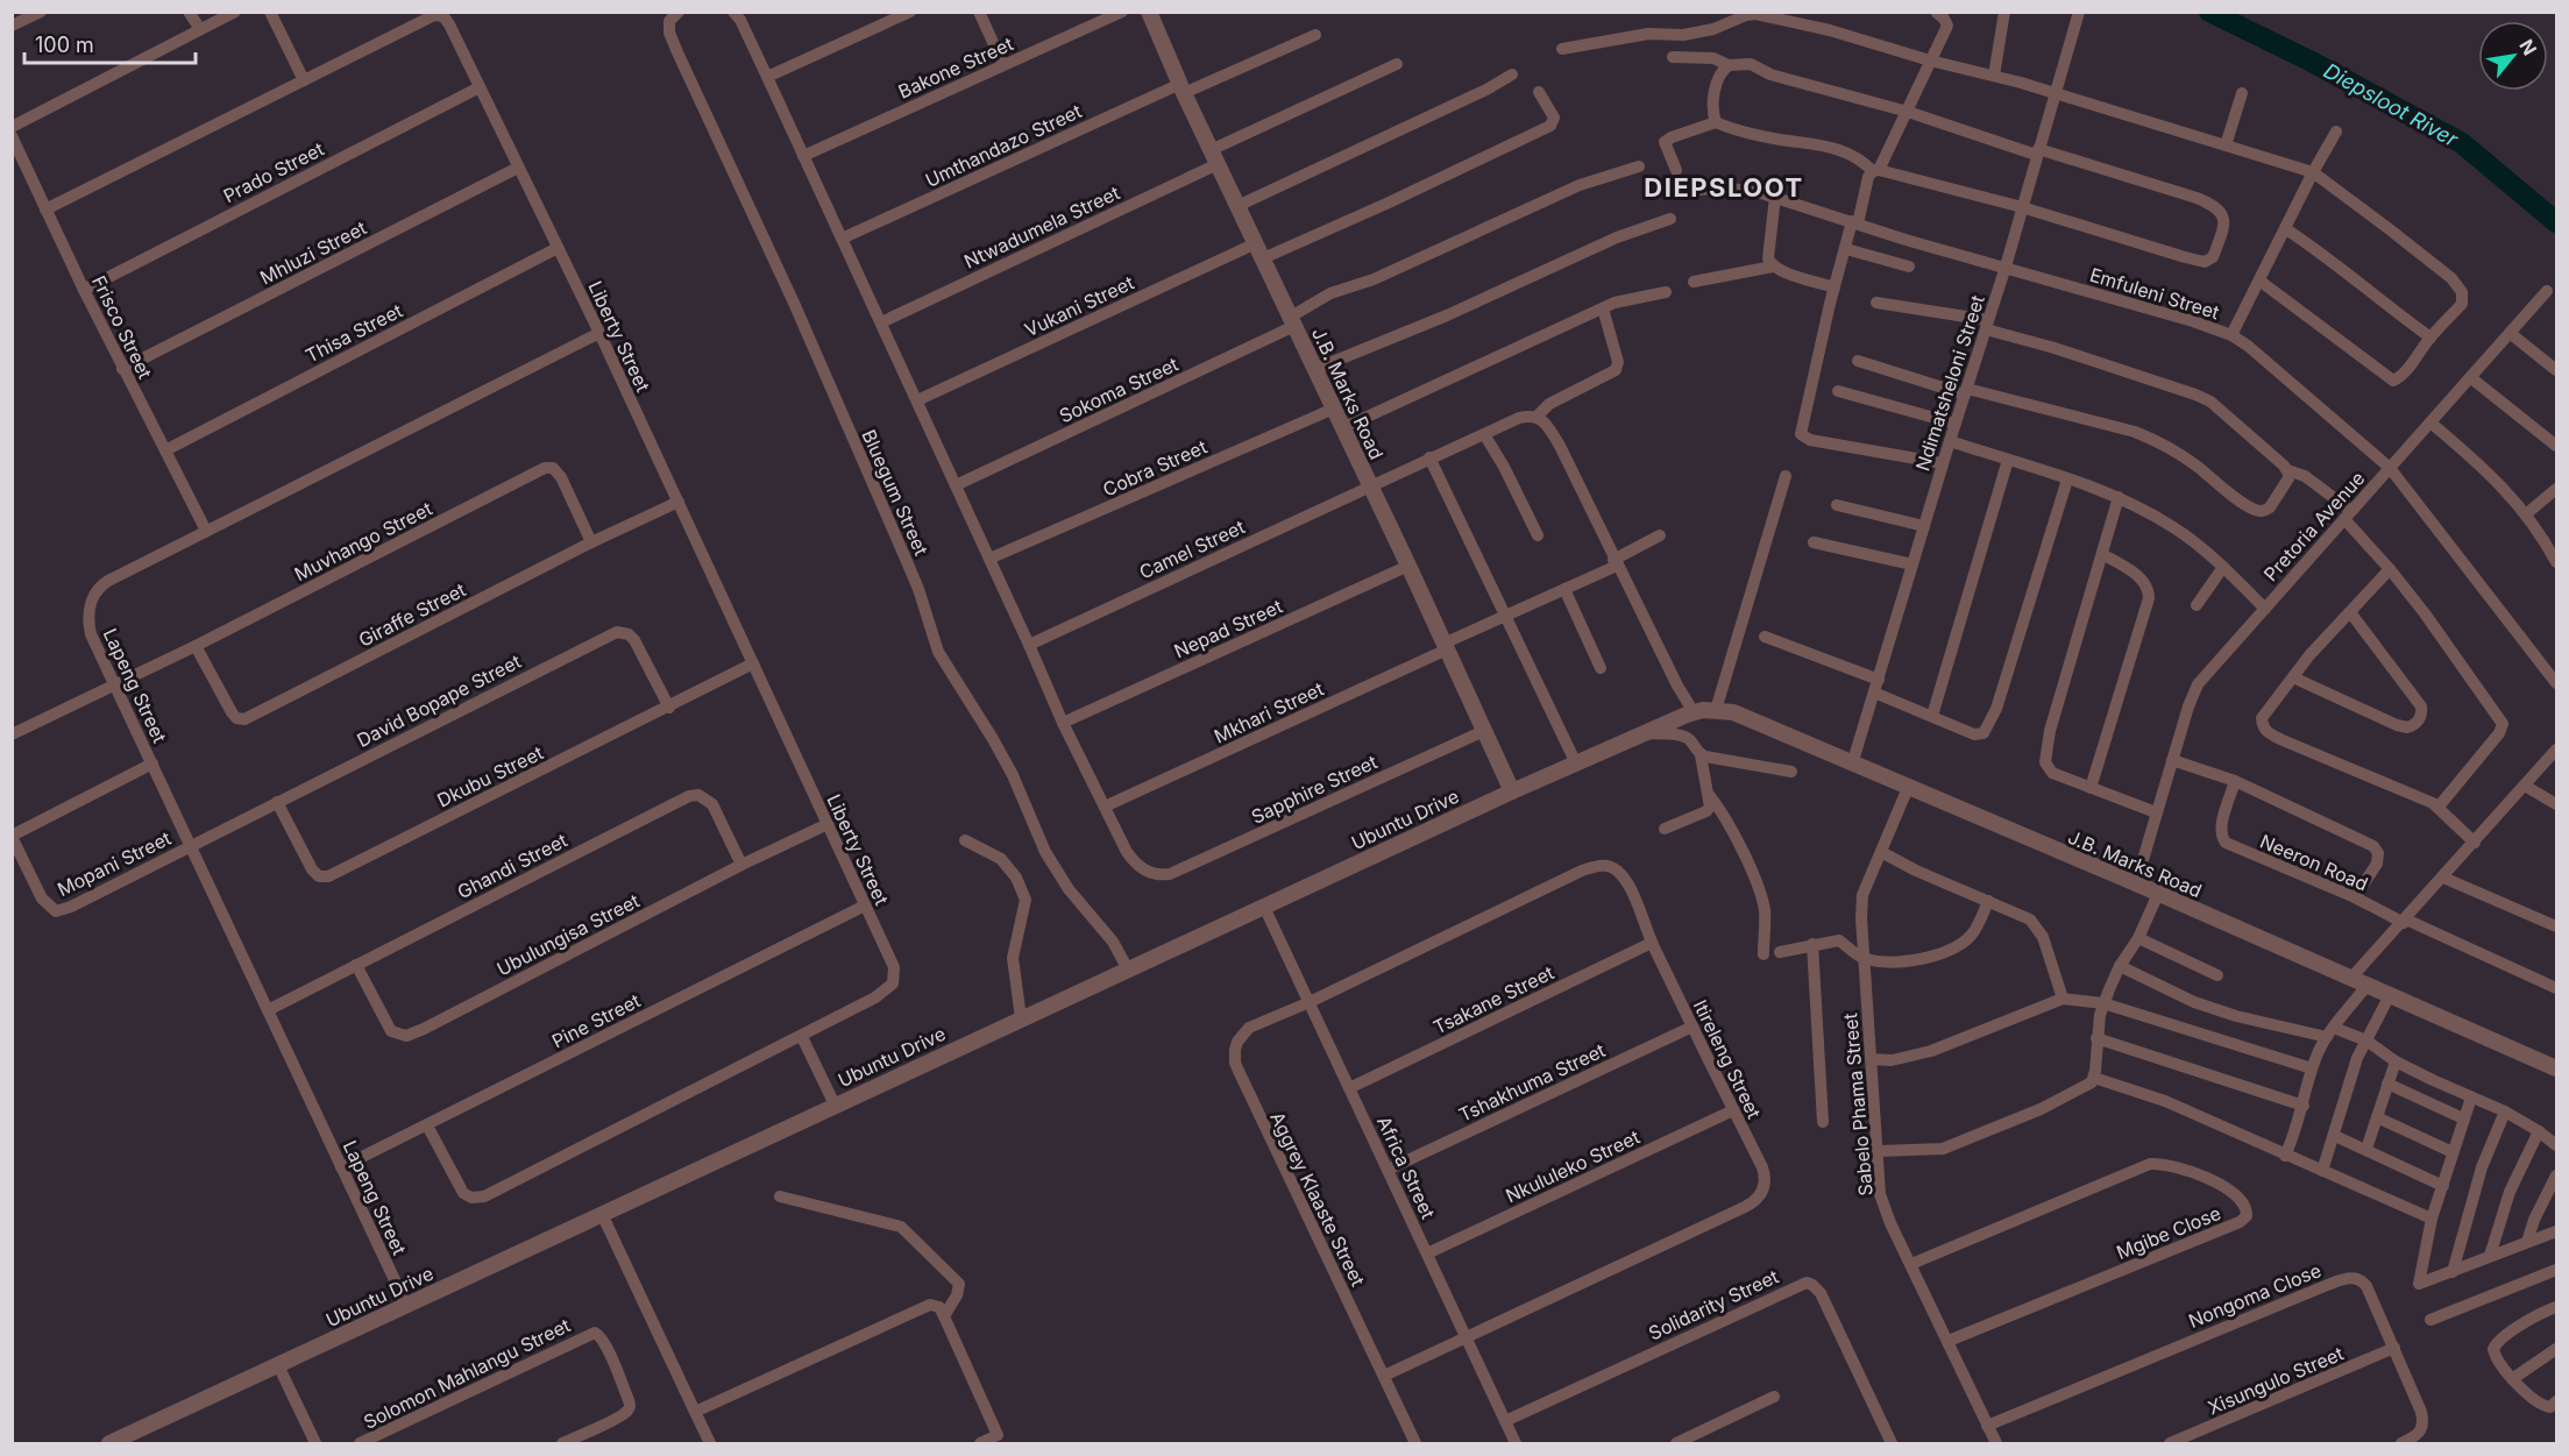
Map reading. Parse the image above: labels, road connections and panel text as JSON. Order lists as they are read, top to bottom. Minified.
{"streets":{"street":["Bakone Street","Umthandazo Street","Prado Street","Ntwadumela Street","Mhluzi Street","Emfuleni Street","Vukani Street","Frisco Street","Thisa Street","Liberty Street","Ndimatsheloni Street","Sokoma Street","J.B. Marks Road","Cobra Street","Bluegum Street","Pretoria Avenue","Muvhango Street","Camel Street","Giraffe Street","Nepad Street","Lapeng Street","David Bopape Street","Mkhari Street","Dkubu Street","Sapphire Street","Ubuntu Drive","Neeron Road","Mopani Street","Ghandi Street","Ubulungisa Street","Tsakane Street","Pine Street","Itireleng Street","Tshakhuma Street","Sabelo Phama Street","Nkululeko Street","Africa Street","Aggrey Klaaste Street","Mgibe Close","Nongoma Close","Solidarity Street","Solomon Mahlangu Street","Xisungulo Street"]},"crossings":[["Umthandazo Street","J.B. Marks Road"],["Prado Street","Frisco Street"],["Prado Street","Liberty Street"],["Ntwadumela Street","J.B. Marks Road"],["Mhluzi Street","Frisco Street"],["Mhluzi Street","Liberty Street"],["Emfuleni Street","Ndimatsheloni Street"],["Emfuleni Street","Pretoria Avenue"],["Vukani Street","J.B. Marks Road"],["Frisco Street","Thisa Street"],["Frisco Street","Liberty Street"],["Frisco Street","Lapeng Street"],["Thisa Street","Liberty Street"],["Liberty Street","Giraffe Street"],["Liberty Street","Lapeng Street"],["Liberty Street","Dkubu Street"],["Liberty Street","Ubulungisa Street"],["Liberty Street","Pine Street"],["Ndimatsheloni Street","J.B. Marks Road"],["Sokoma Street","J.B. Marks Road"],["J.B. Marks Road","Cobra Street"],["J.B. Marks Road","Pretoria Avenue"],["J.B. Marks Road","Camel Street"],["J.B. Marks Road","Nepad Street"],["J.B. Marks Road","Mkhari Street"],["J.B. Marks Road","Sapphire Street"],["J.B. Marks Road","Ubuntu Drive"],["J.B. Marks Road","Sabelo Phama Street"],["Bluegum Street","Ubuntu Drive"],["Muvhango Street","Giraffe Street"],["Muvhango Street","Lapeng Street"],["Lapeng Street","David Bopape Street"],["Lapeng Street","Ubuntu Drive"],["Lapeng Street","Mopani Street"],["Lapeng Street","Ghandi Street"],["Lapeng Street","Pine Street"],["David Bopape Street","Dkubu Street"],["David Bopape Street","Mopani Street"],["Mkhari Street","Sapphire Street"],["Ubuntu Drive","Africa Street"],["Ghandi Street","Ubulungisa Street"],["Tsakane Street","Itireleng Street"],["Tsakane Street","Africa Street"],["Itireleng Street","Tshakhuma Street"],["Itireleng Street","Nkululeko Street"],["Itireleng Street","Africa Street"],["Itireleng Street","Aggrey Klaaste Street"],["Tshakhuma Street","Africa Street"],["Sabelo Phama Street","Mgibe Close"],["Sabelo Phama Street","Nongoma Close"],["Nkululeko Street","Africa Street"],["Africa Street","Aggrey Klaaste Street"],["Africa Street","Solidarity Street"],["Nongoma Close","Xisungulo Street"]],"districts":["DIEPSLOOT"],"water":["Diepsloot River"],"scale_bar":"100 m","north":"top right"}
